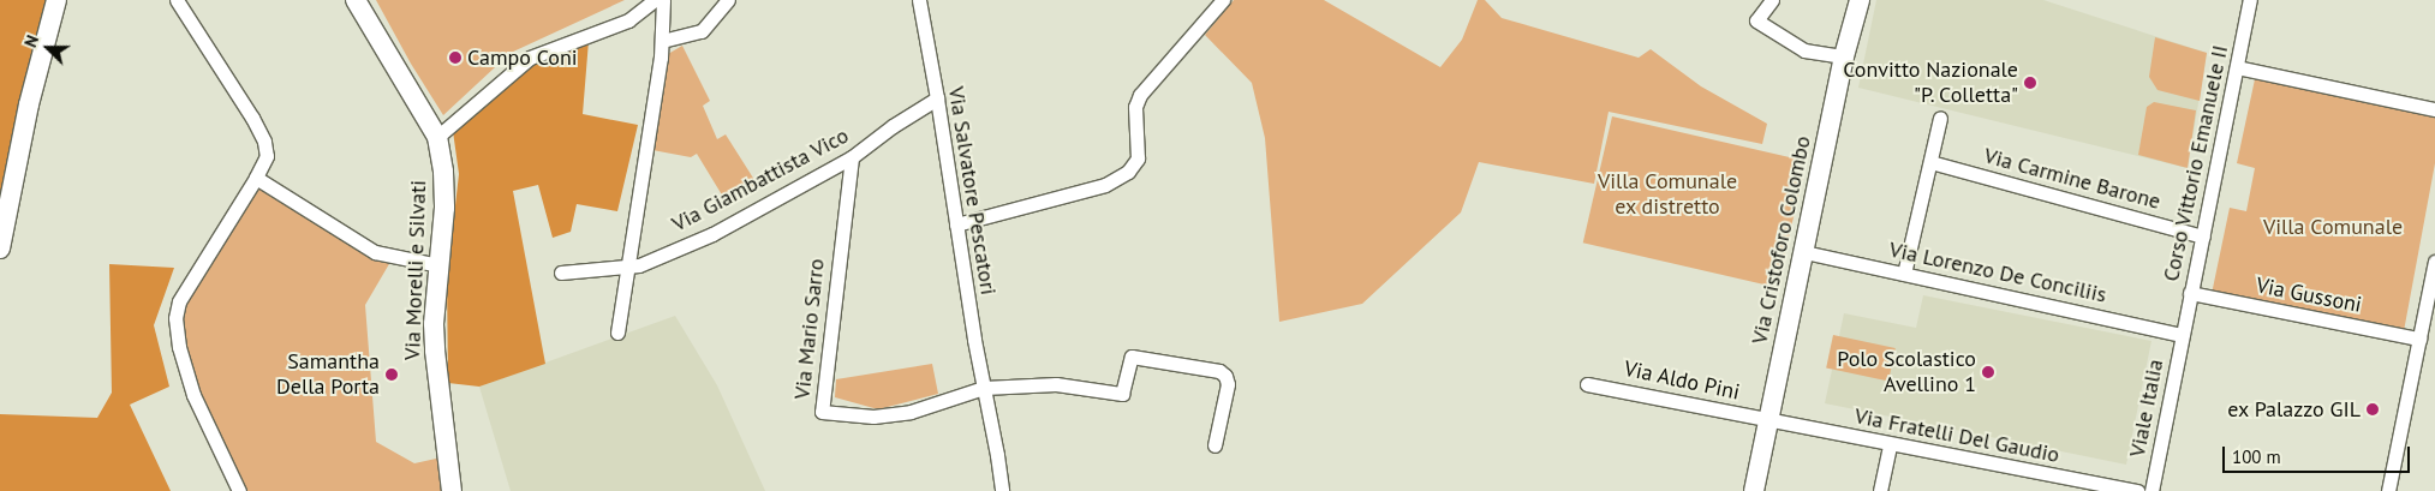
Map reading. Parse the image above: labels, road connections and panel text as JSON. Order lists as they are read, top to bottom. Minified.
{"streets":{"main road":["Via Cristoforo Colombo","Via Morelli e Silvati"],"street":["Corso Vittorio Emanuele II","Via Carmine Barone","Via Giambattista Vico","Via Salvatore Pescatori","Via Lorenzo De Conciliis","Via Gussoni","Via Mario Sarro","Via Aldo Pini","Viale Italia","Via Fratelli Del Gaudio"]},"crossings":[["Corso Vittorio Emanuele II","Via Carmine Barone"],["Corso Vittorio Emanuele II","Via Lorenzo De Conciliis"],["Corso Vittorio Emanuele II","Via Gussoni"],["Corso Vittorio Emanuele II","Viale Italia"],["Via Giambattista Vico","Via Salvatore Pescatori"],["Via Giambattista Vico","Via Mario Sarro"],["Via Salvatore Pescatori","Via Mario Sarro"],["Via Cristoforo Colombo","Via Lorenzo De Conciliis"],["Via Cristoforo Colombo","Via Aldo Pini"],["Via Cristoforo Colombo","Via Fratelli Del Gaudio"],["Via Lorenzo De Conciliis","Viale Italia"],["Via Aldo Pini","Via Fratelli Del Gaudio"]],"parks":["Villa Comunale ex distretto","Villa Comunale"],"places":["Campo Coni","Convitto Nazionale \"P. Colletta\"","Polo Scolastico Avellino 1","Samantha Della Porta","ex Palazzo GIL"],"scale_bar":"100 m","north":"left"}
